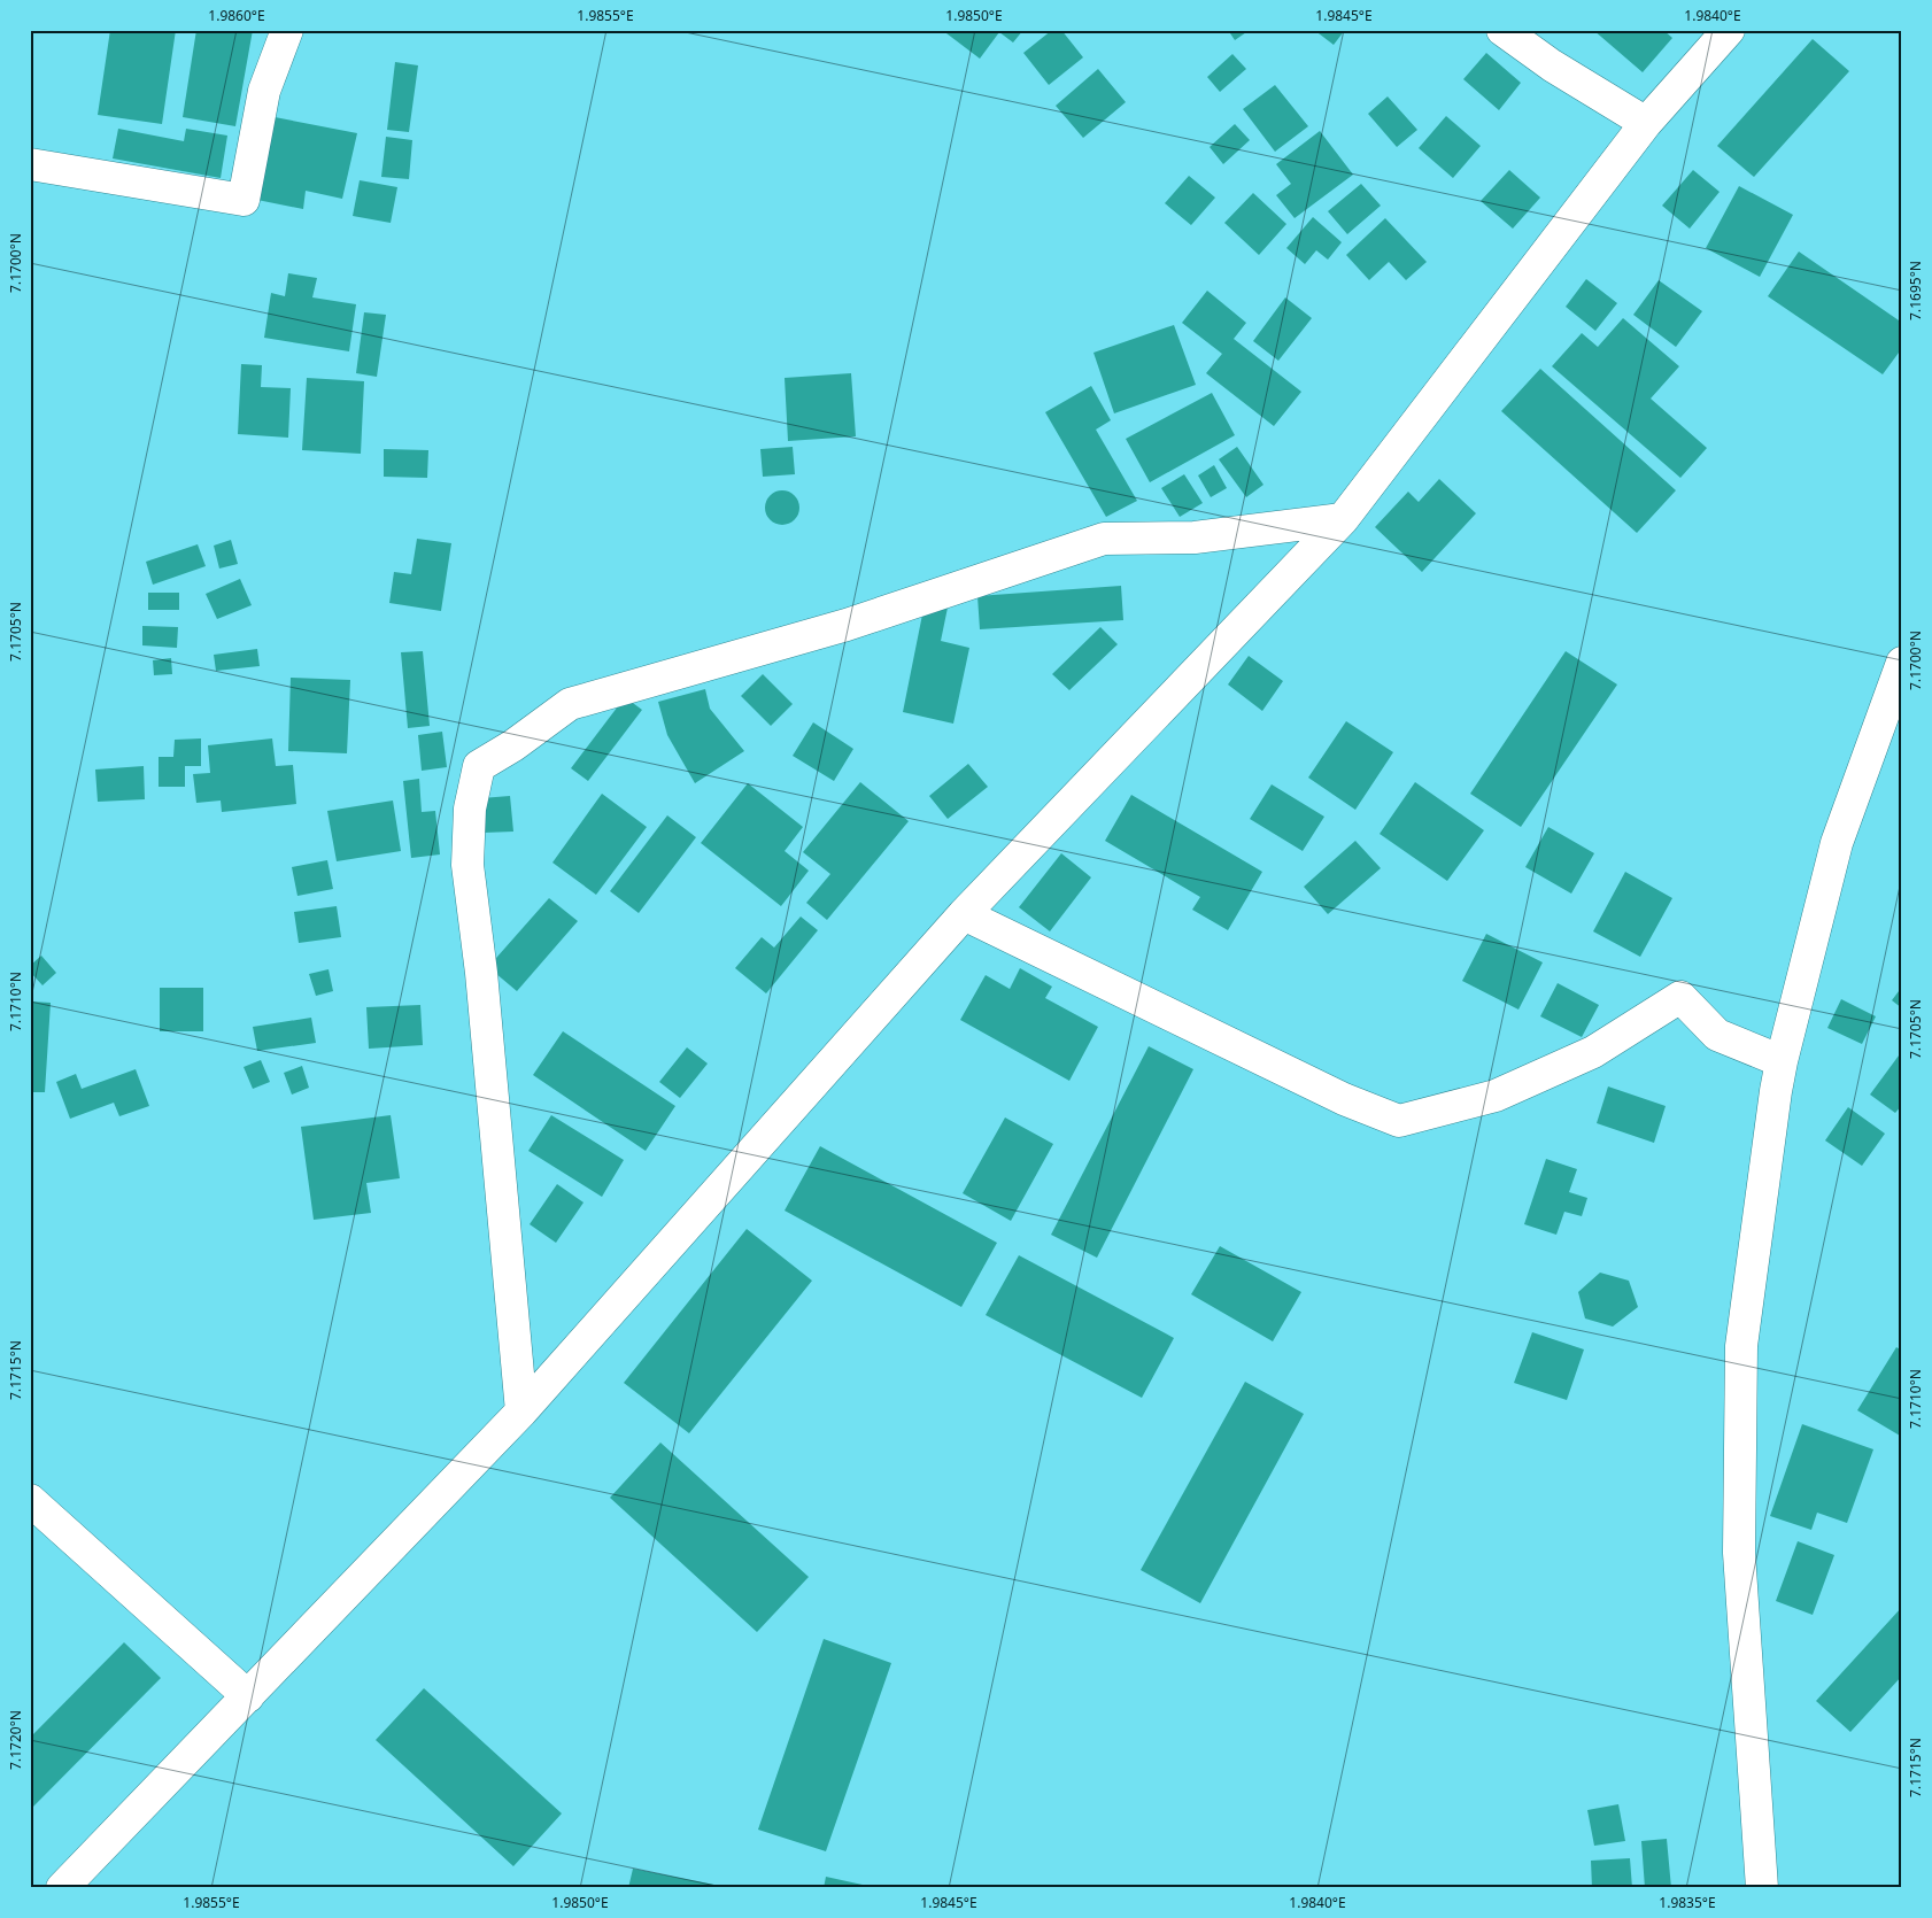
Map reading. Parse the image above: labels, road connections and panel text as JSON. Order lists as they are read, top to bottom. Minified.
{"coordinates":["1.9860°E","1.9855°E","1.9850°E","1.9845°E","1.9840°E","7.1700°N","7.1695°N","7.1705°N","7.1710°N","7.1715°N","7.1720°N","1.9835°E"]}
